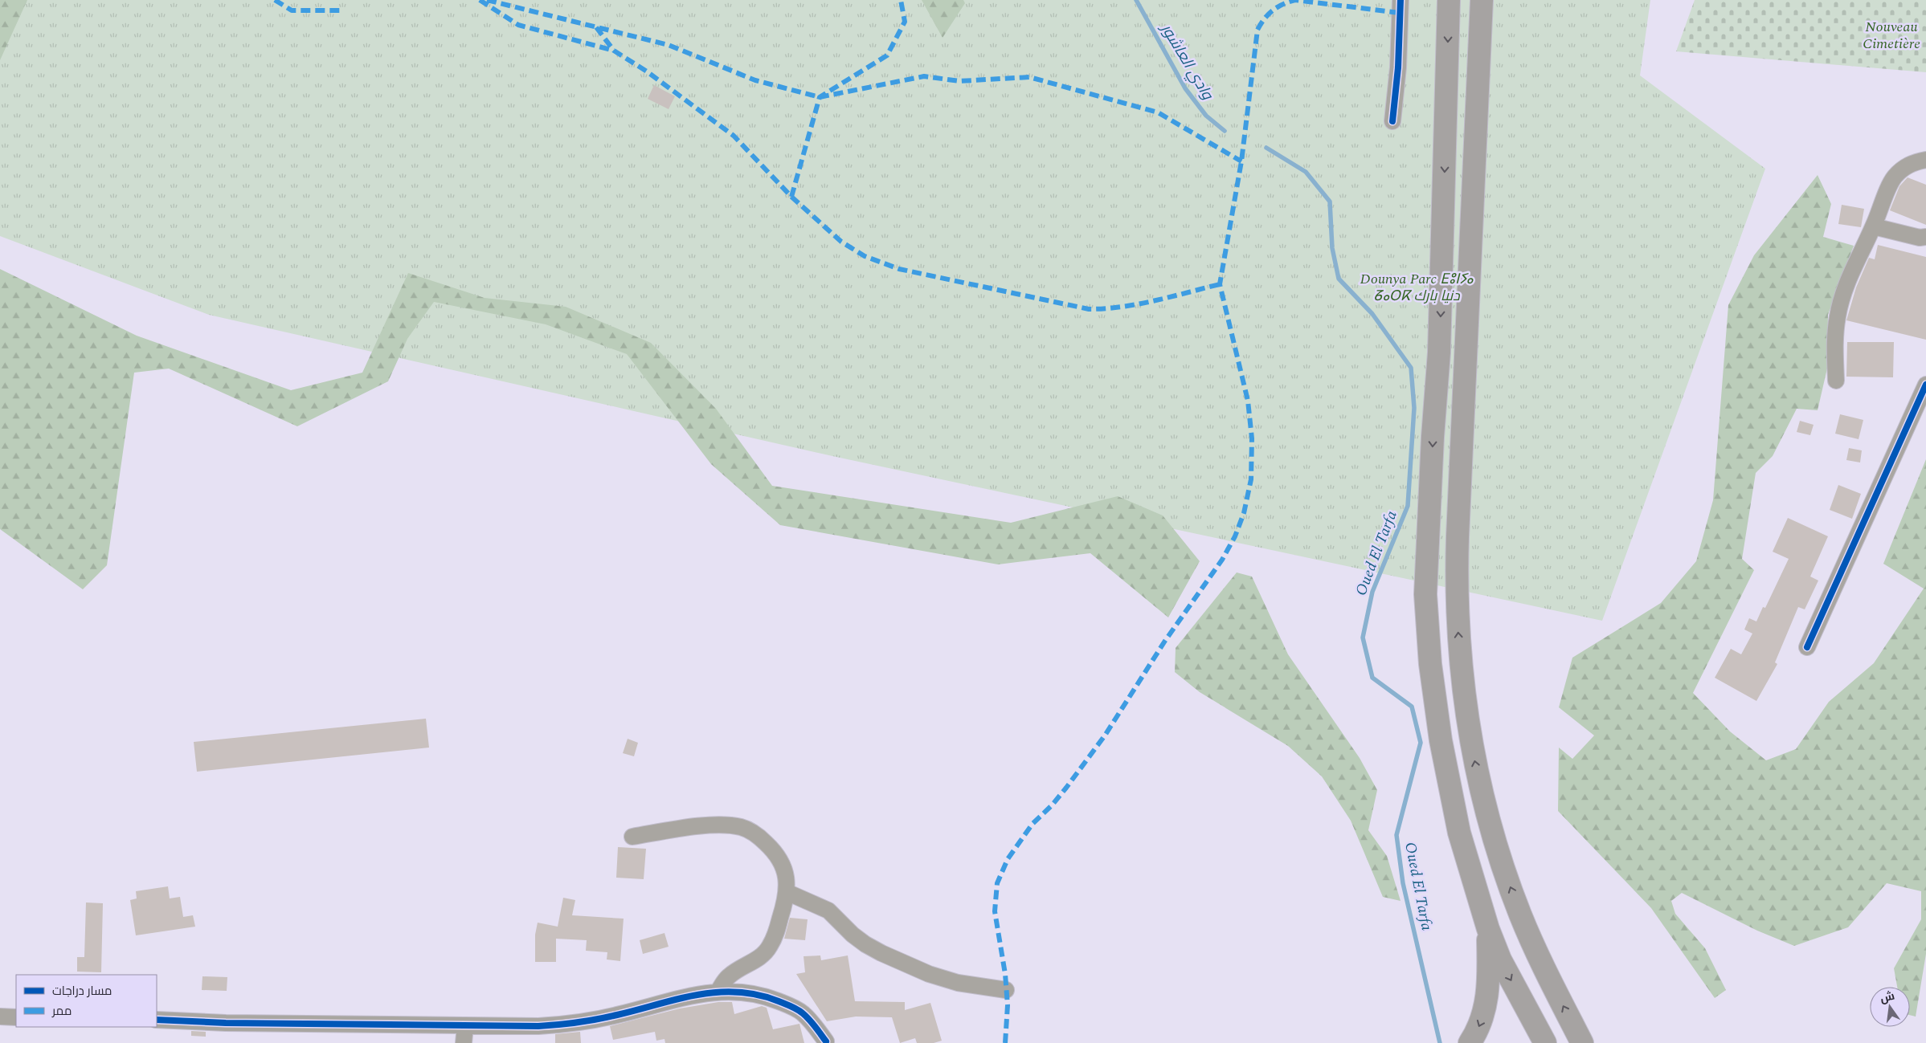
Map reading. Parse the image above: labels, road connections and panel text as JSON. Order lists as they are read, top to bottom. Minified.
{"water":["وادي العاشور","Oued El Tarfa"],"parks":["Nouveau Cimetière","Dounya Parc ⴹⵓⵏⵢⴰ ⵒⴰⵔⴽ دنيا بارك"],"legend":["مسار دراجات","ممر"],"north":"top"}
